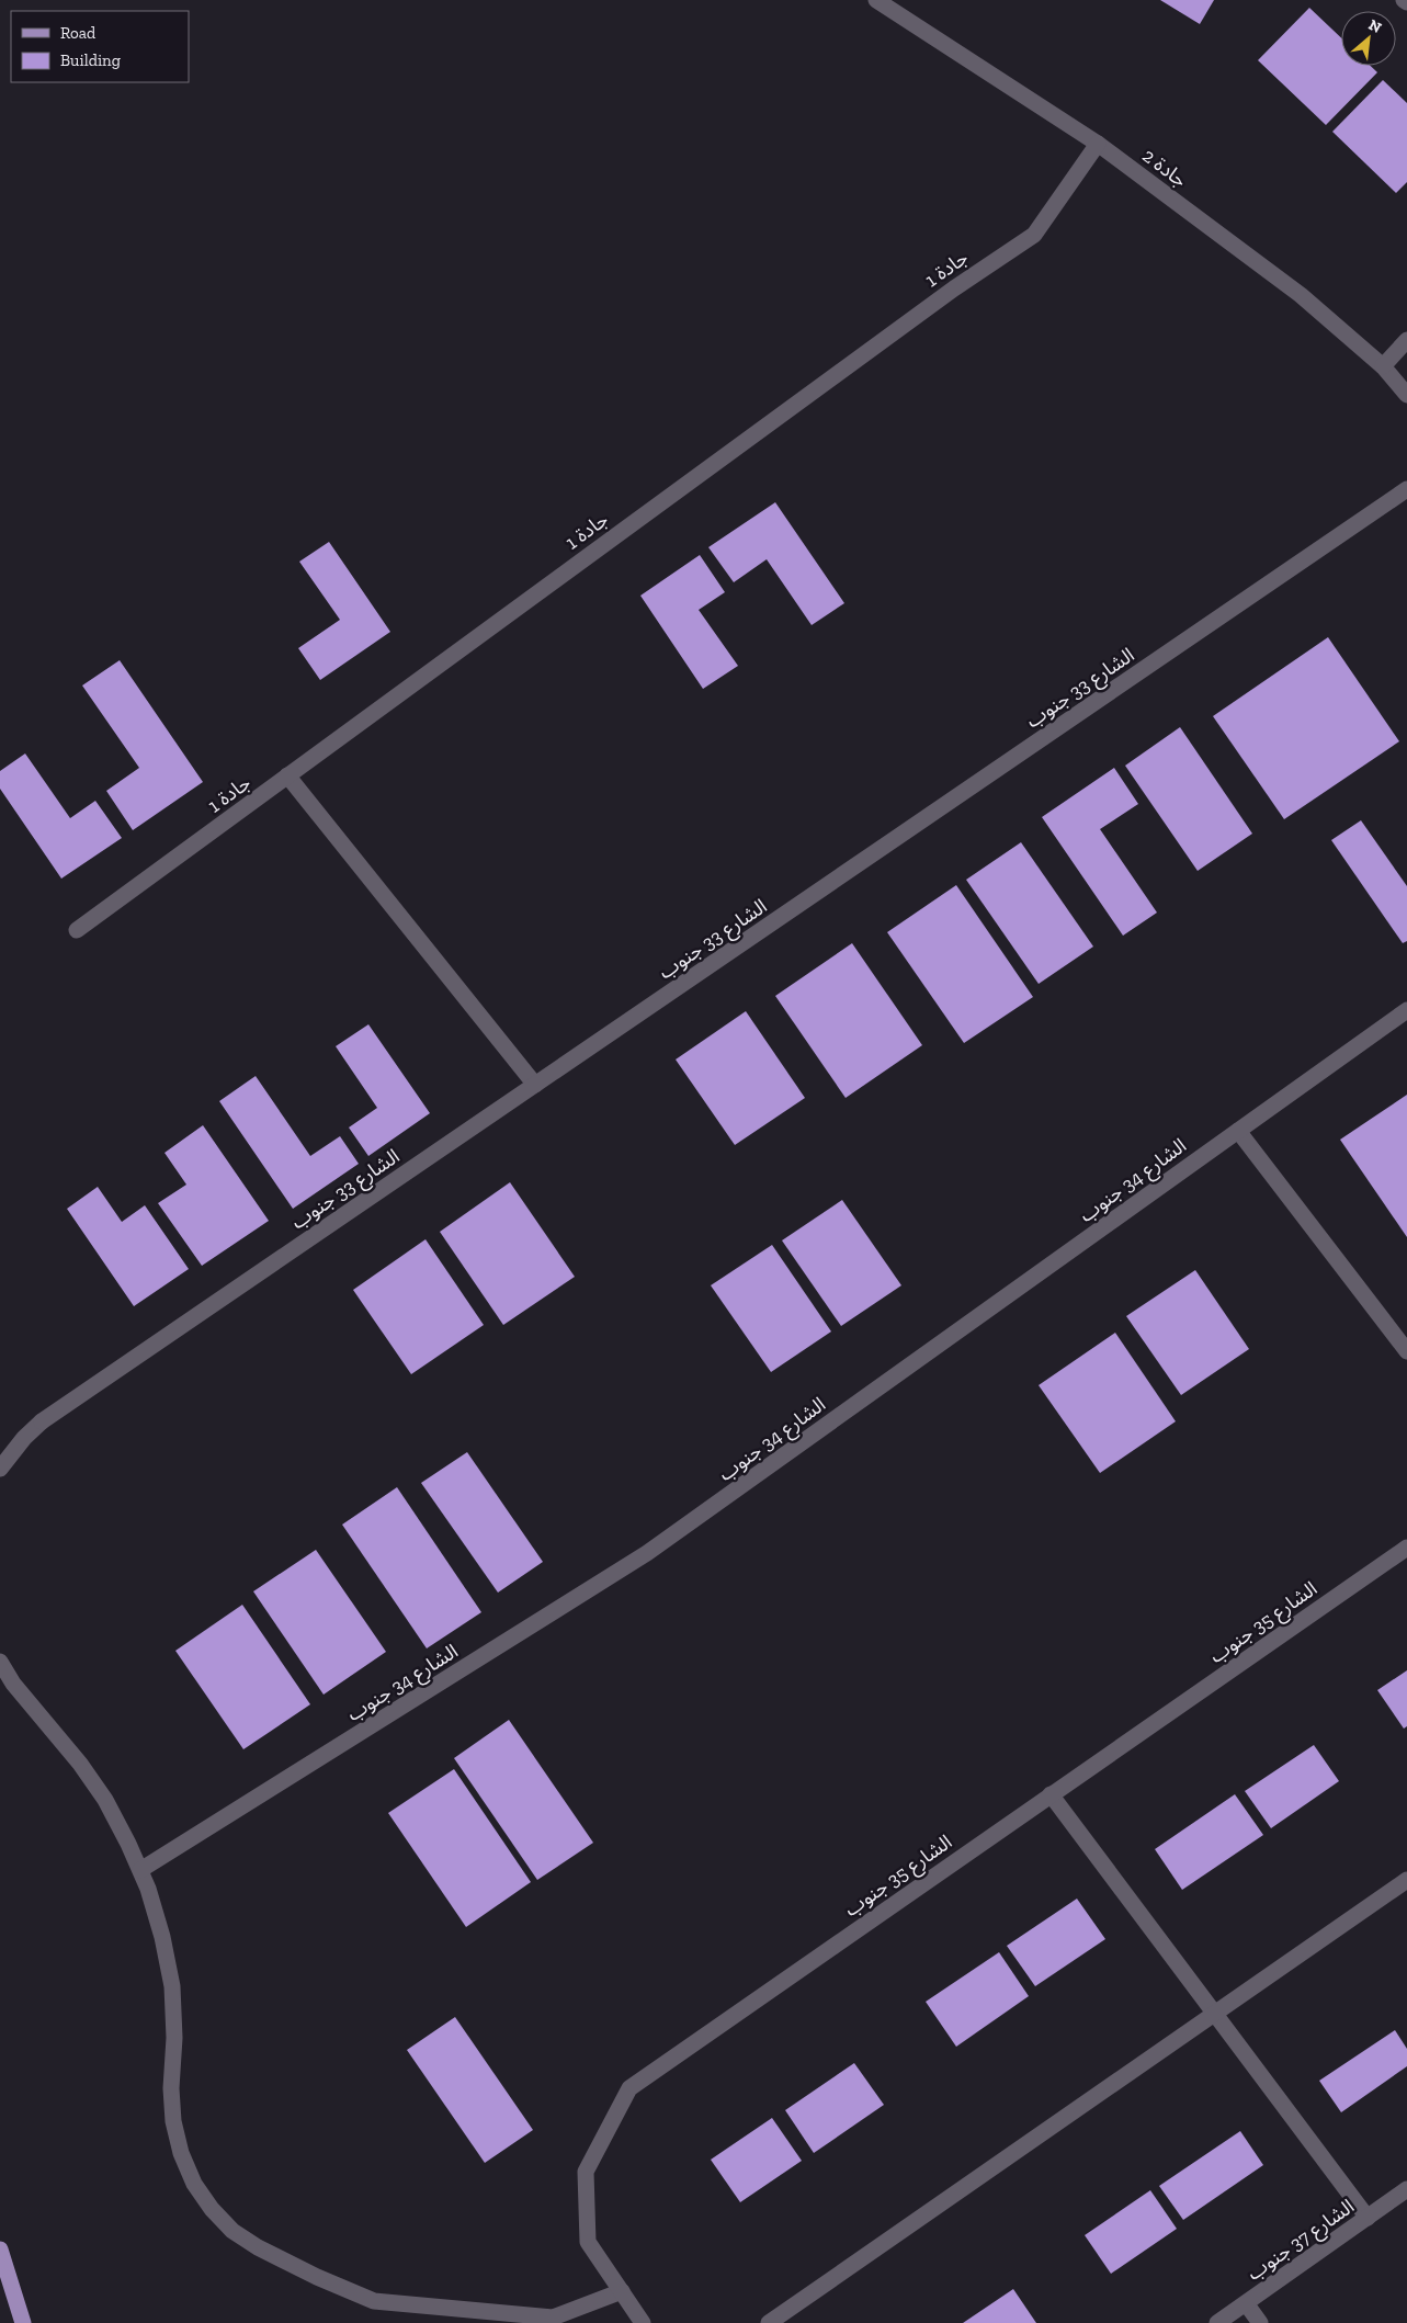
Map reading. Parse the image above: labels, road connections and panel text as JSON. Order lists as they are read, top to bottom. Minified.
{"streets":{"street":["جادة 2","جادة 1","الشارع 33 جنوب","الشارع 34 جنوب","الشارع 35 جنوب","الشارع 37 جنوب"]},"crossings":[["جادة 2","جادة 1"]],"legend":["Road","Building"],"north":"top right"}
